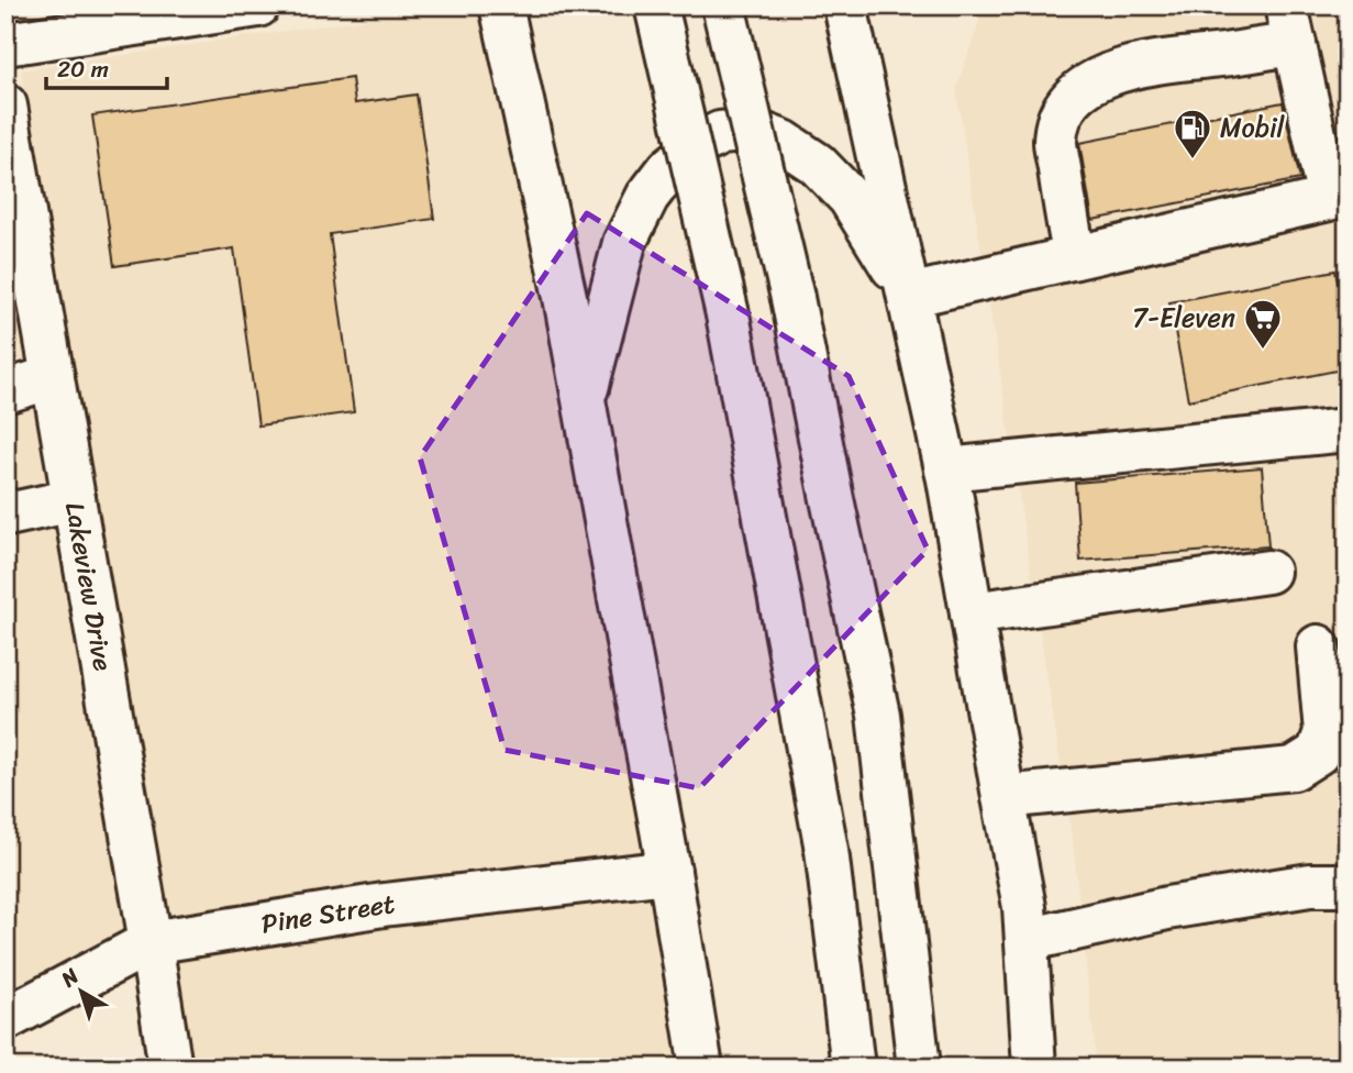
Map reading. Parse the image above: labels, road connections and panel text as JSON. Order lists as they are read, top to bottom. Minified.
{"streets":{"main road":["Lakeview Drive","Pine Street"]},"crossings":[["Lakeview Drive","Pine Street"]],"places":{"fuel station":["Mobil"],"supermarket":["7-Eleven"]},"scale_bar":"20 m","north":"top left"}
